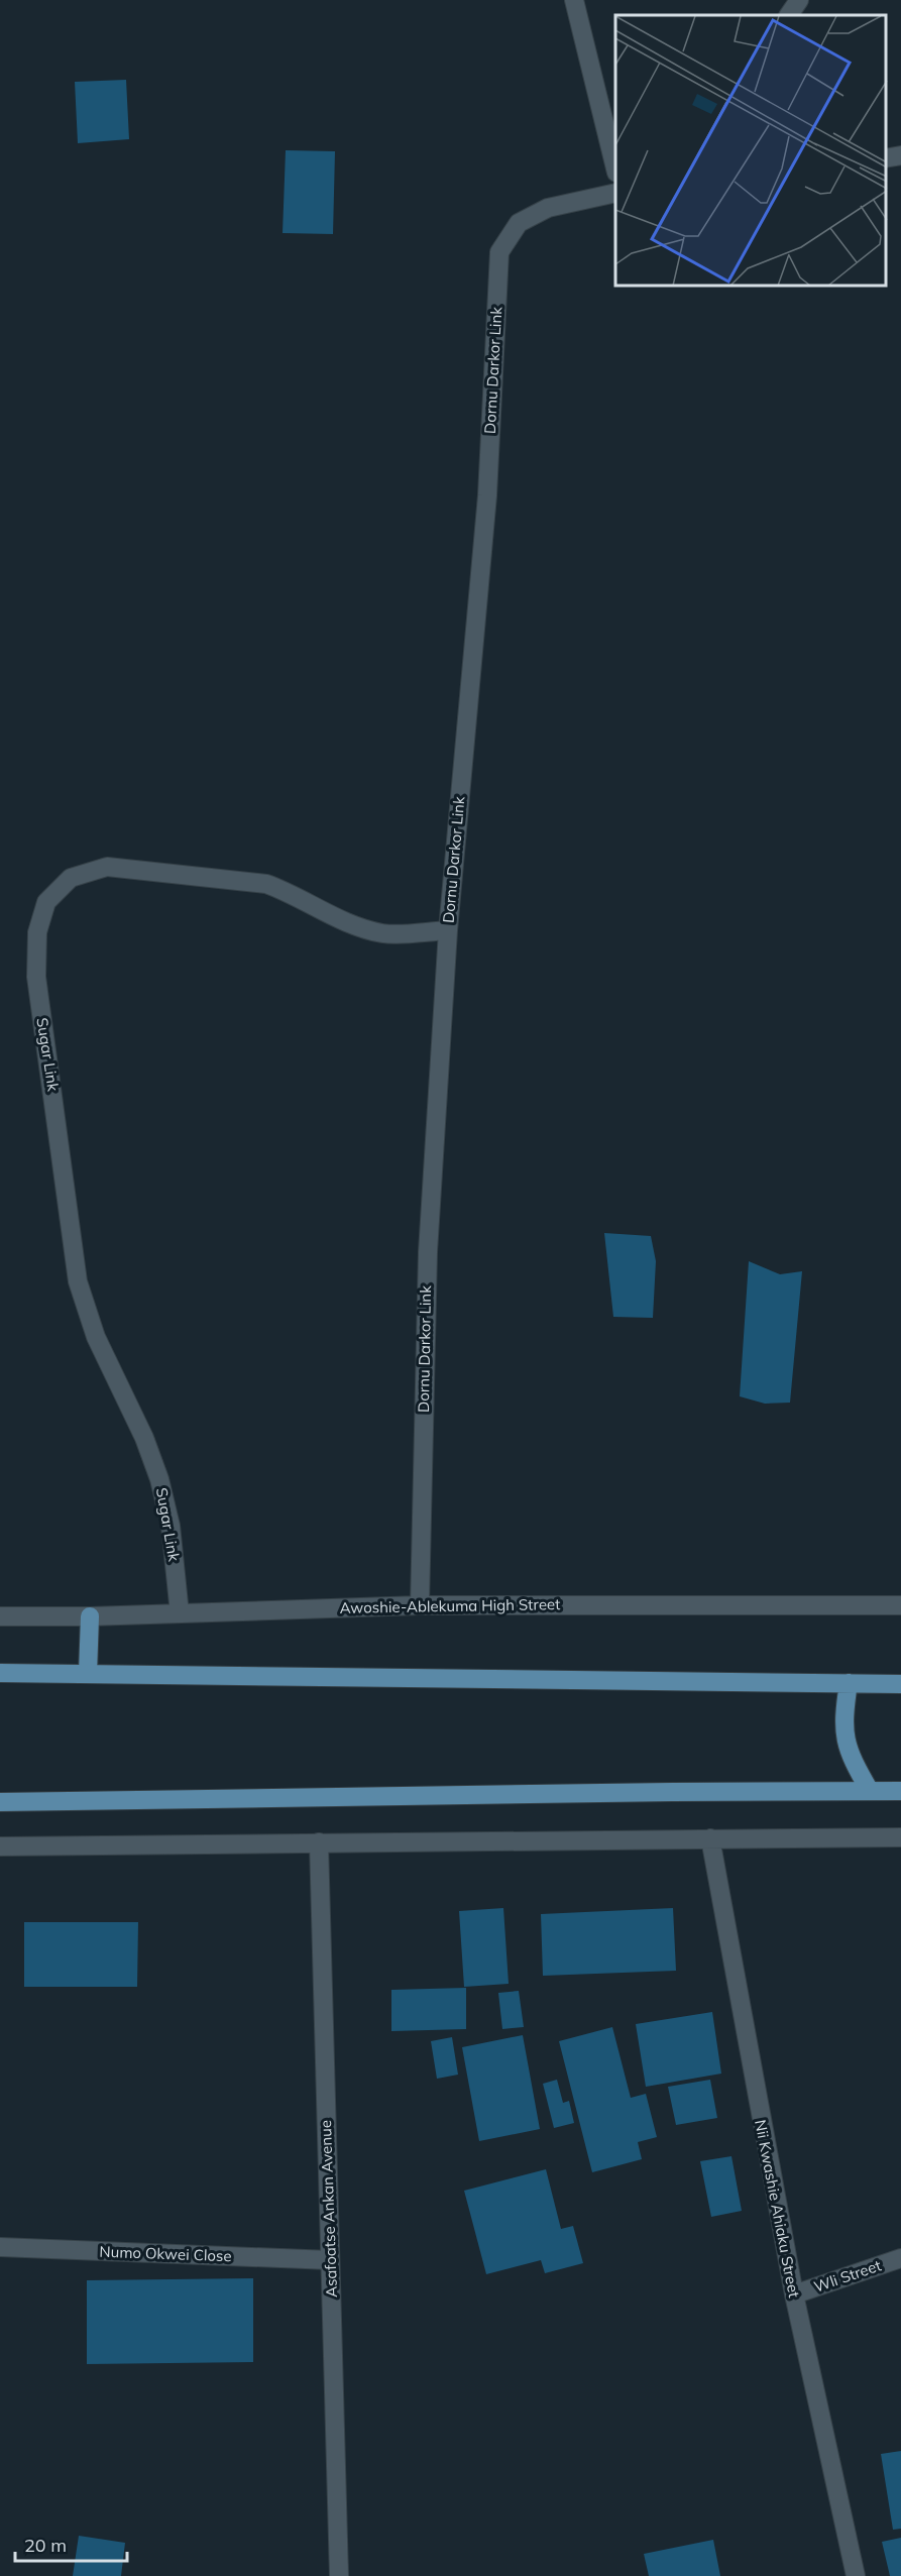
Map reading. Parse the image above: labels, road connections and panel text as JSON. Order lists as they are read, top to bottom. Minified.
{"streets":{"street":["Dornu Darkor Link","Sugar Link","Awoshie-Ablekuma High Street","Asafoatse Ankan Avenue","Nii Kwashie Ahiaku Street","Numo Okwei Close","Wli Street"]},"crossings":[["Dornu Darkor Link","Sugar Link"],["Dornu Darkor Link","Awoshie-Ablekuma High Street"],["Sugar Link","Awoshie-Ablekuma High Street"],["Asafoatse Ankan Avenue","Numo Okwei Close"],["Nii Kwashie Ahiaku Street","Wli Street"]],"scale_bar":"20 m"}
